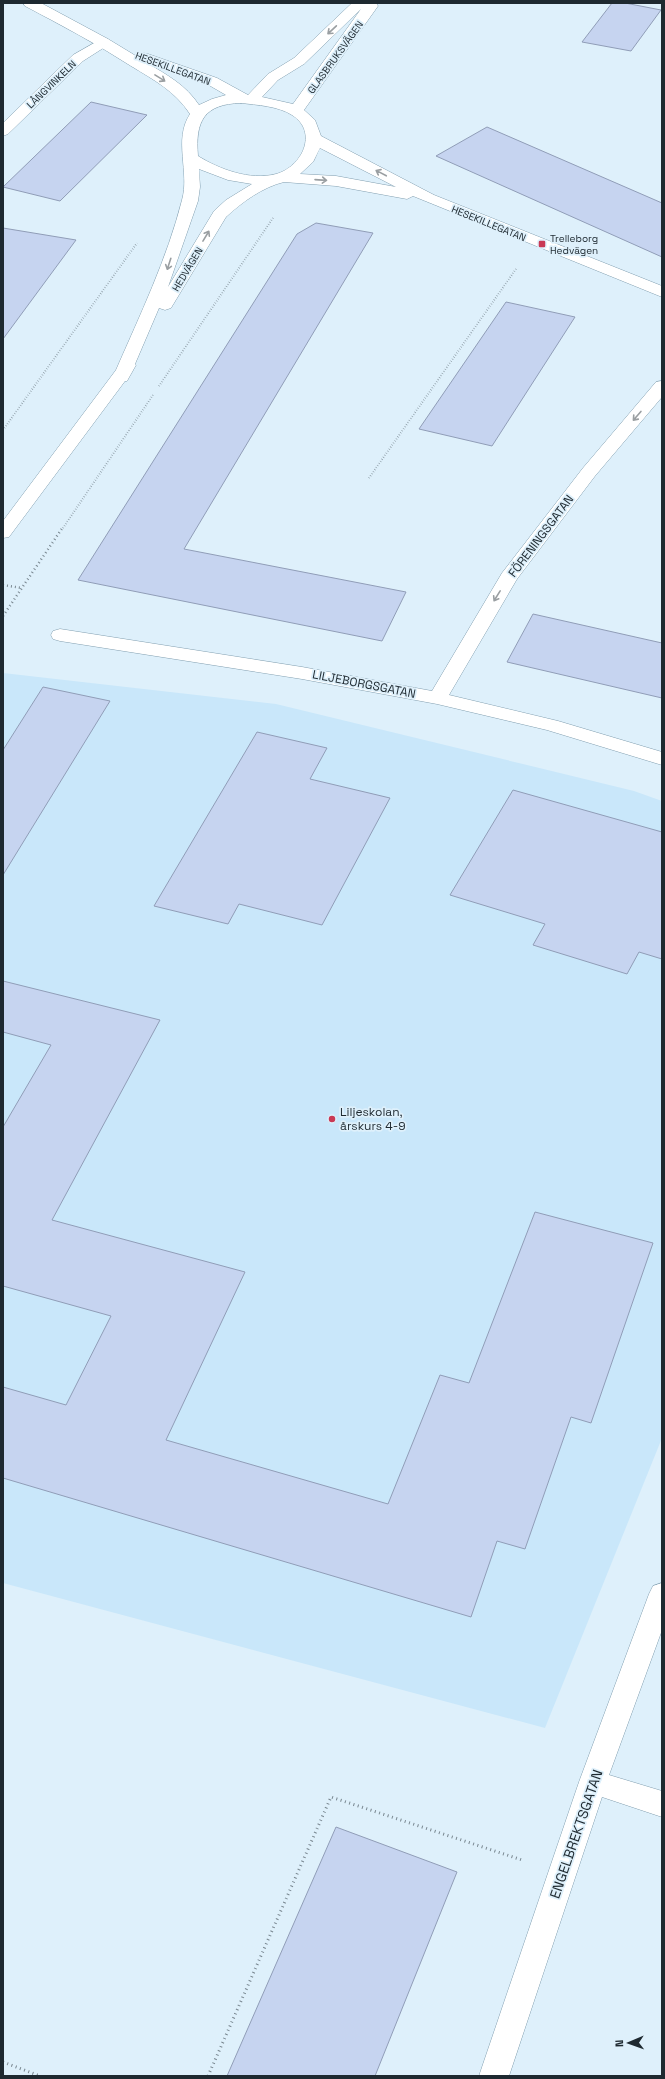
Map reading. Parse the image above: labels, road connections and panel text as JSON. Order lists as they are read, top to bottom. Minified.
{"streets":{"street":["GLASBRUKSVÄGEN","HESEKILLEGATAN","LÅNGVINKELN","HEDVÄGEN","FÖRENINGSGATAN","LILJEBORGSGATAN","ENGELBREKTSGATAN"]},"crossings":[["GLASBRUKSVÄGEN","HESEKILLEGATAN"],["GLASBRUKSVÄGEN","HEDVÄGEN"],["HESEKILLEGATAN","LÅNGVINKELN"],["HESEKILLEGATAN","HEDVÄGEN"],["FÖRENINGSGATAN","LILJEBORGSGATAN"]],"one_way":["FÖRENINGSGATAN"],"places":{"transit":["Trelleborg Hedvägen"],"other":["Liljeskolan, årskurs 4-9"]},"north":"left"}
